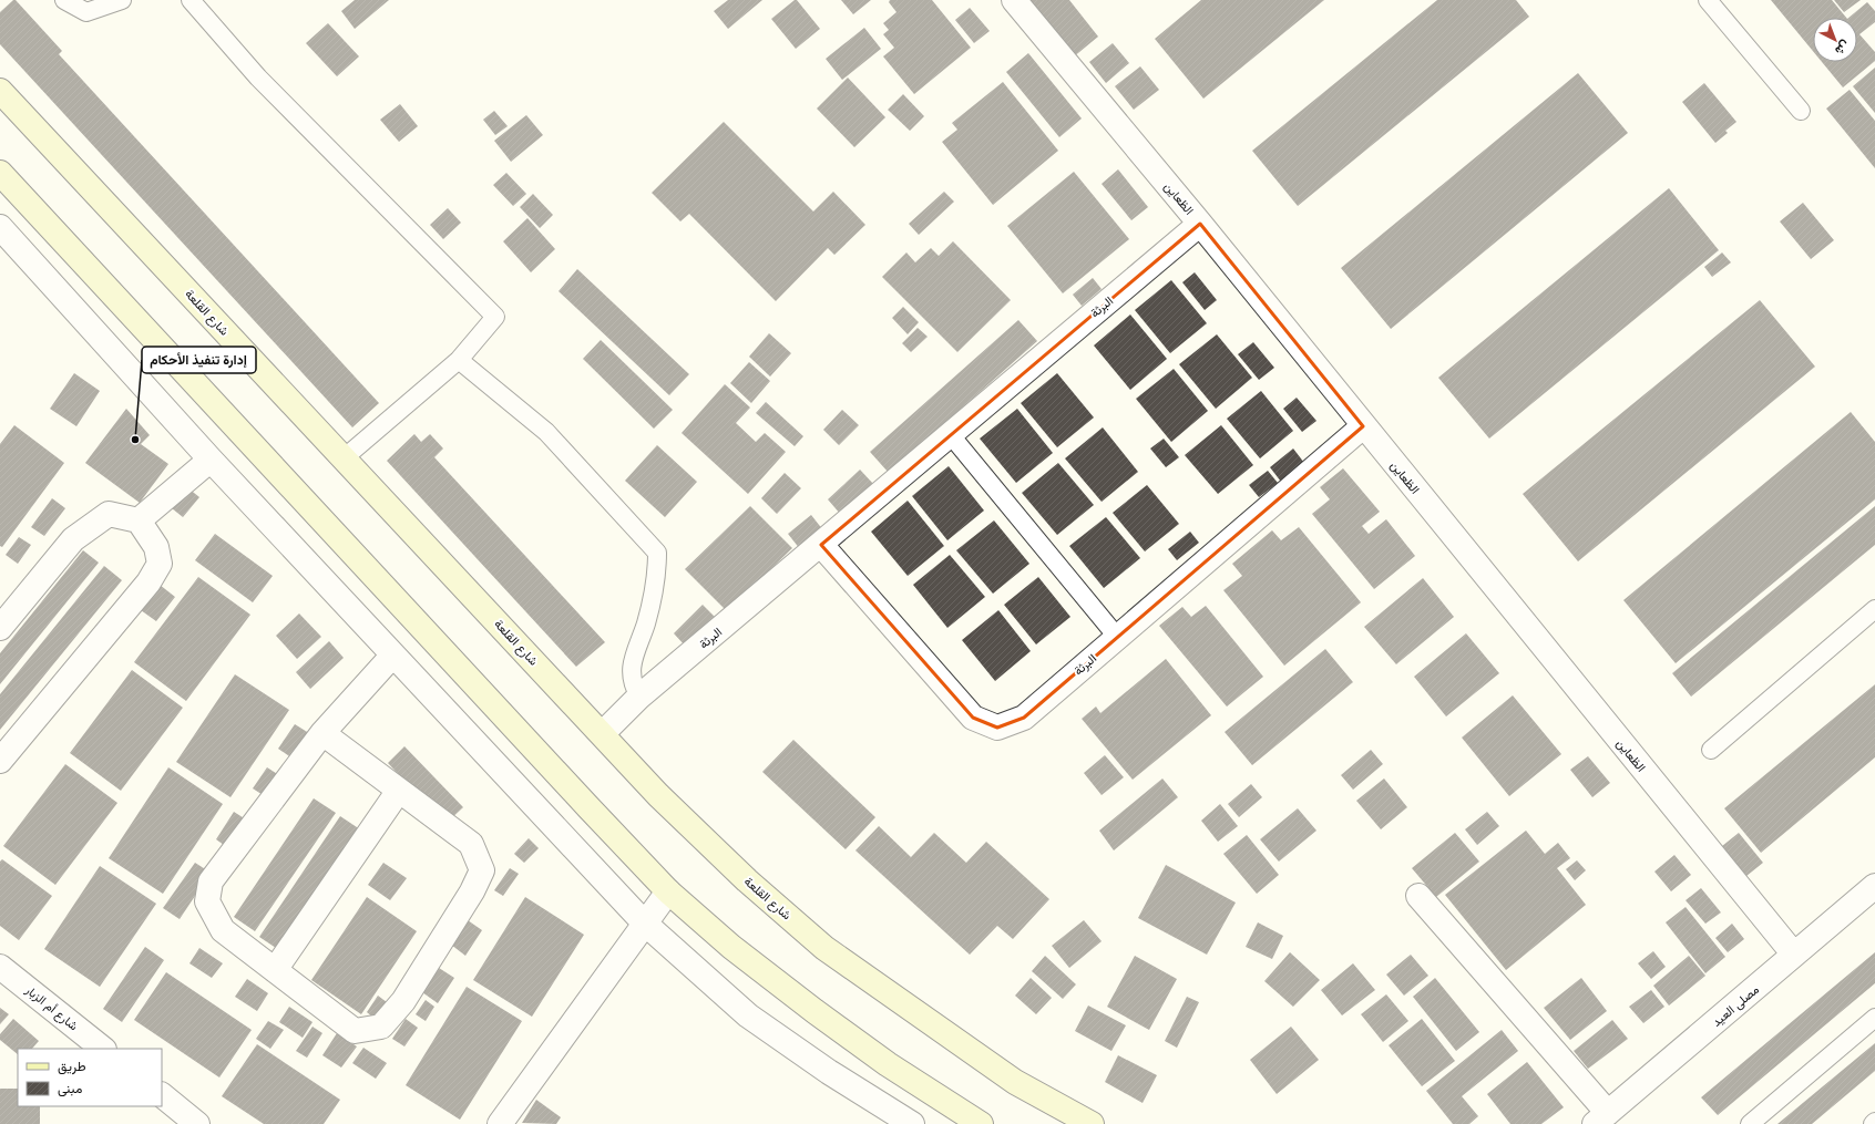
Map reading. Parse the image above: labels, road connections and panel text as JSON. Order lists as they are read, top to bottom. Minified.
{"streets":{"main road":["شارع القلعة"],"street":["الظعاين","البرثة","مصلى العيد","شارع أم الزبار"]},"crossings":[["الظعاين","البرثة"],["الظعاين","مصلى العيد"],["البرثة","شارع القلعة"]],"places":["إدارة تنفيذ الأحكام"],"legend":["طريق","مبنى"],"north":"bottom right"}
